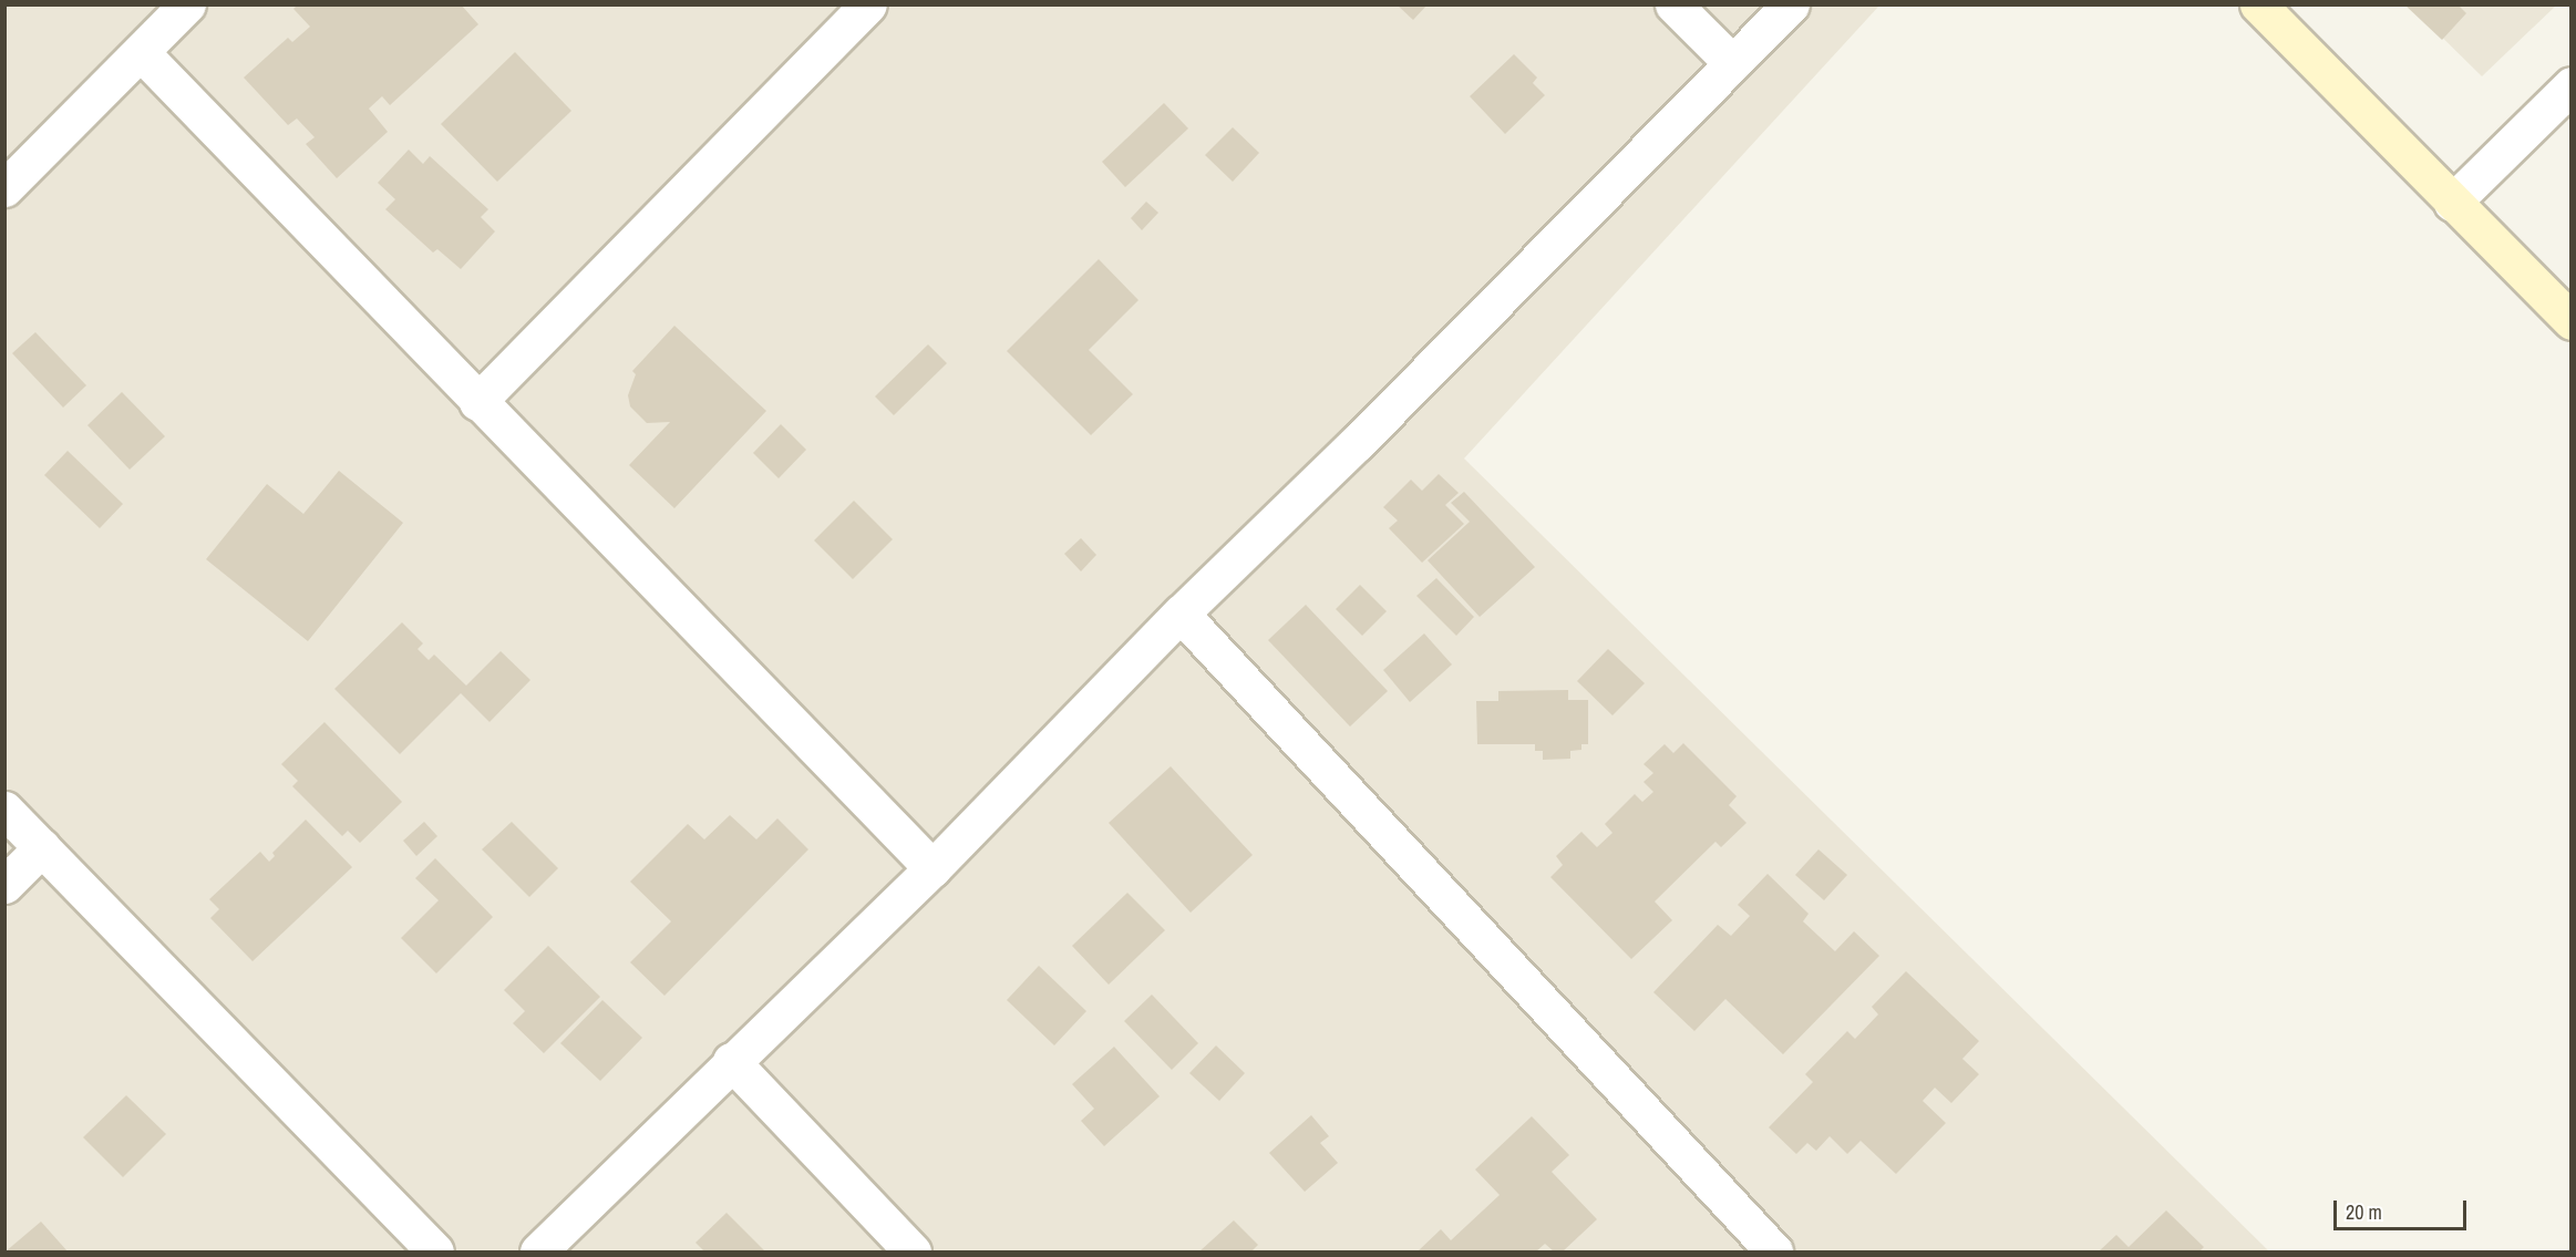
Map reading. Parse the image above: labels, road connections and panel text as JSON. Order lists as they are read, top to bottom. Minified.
{"scale_bar":"20 m"}
